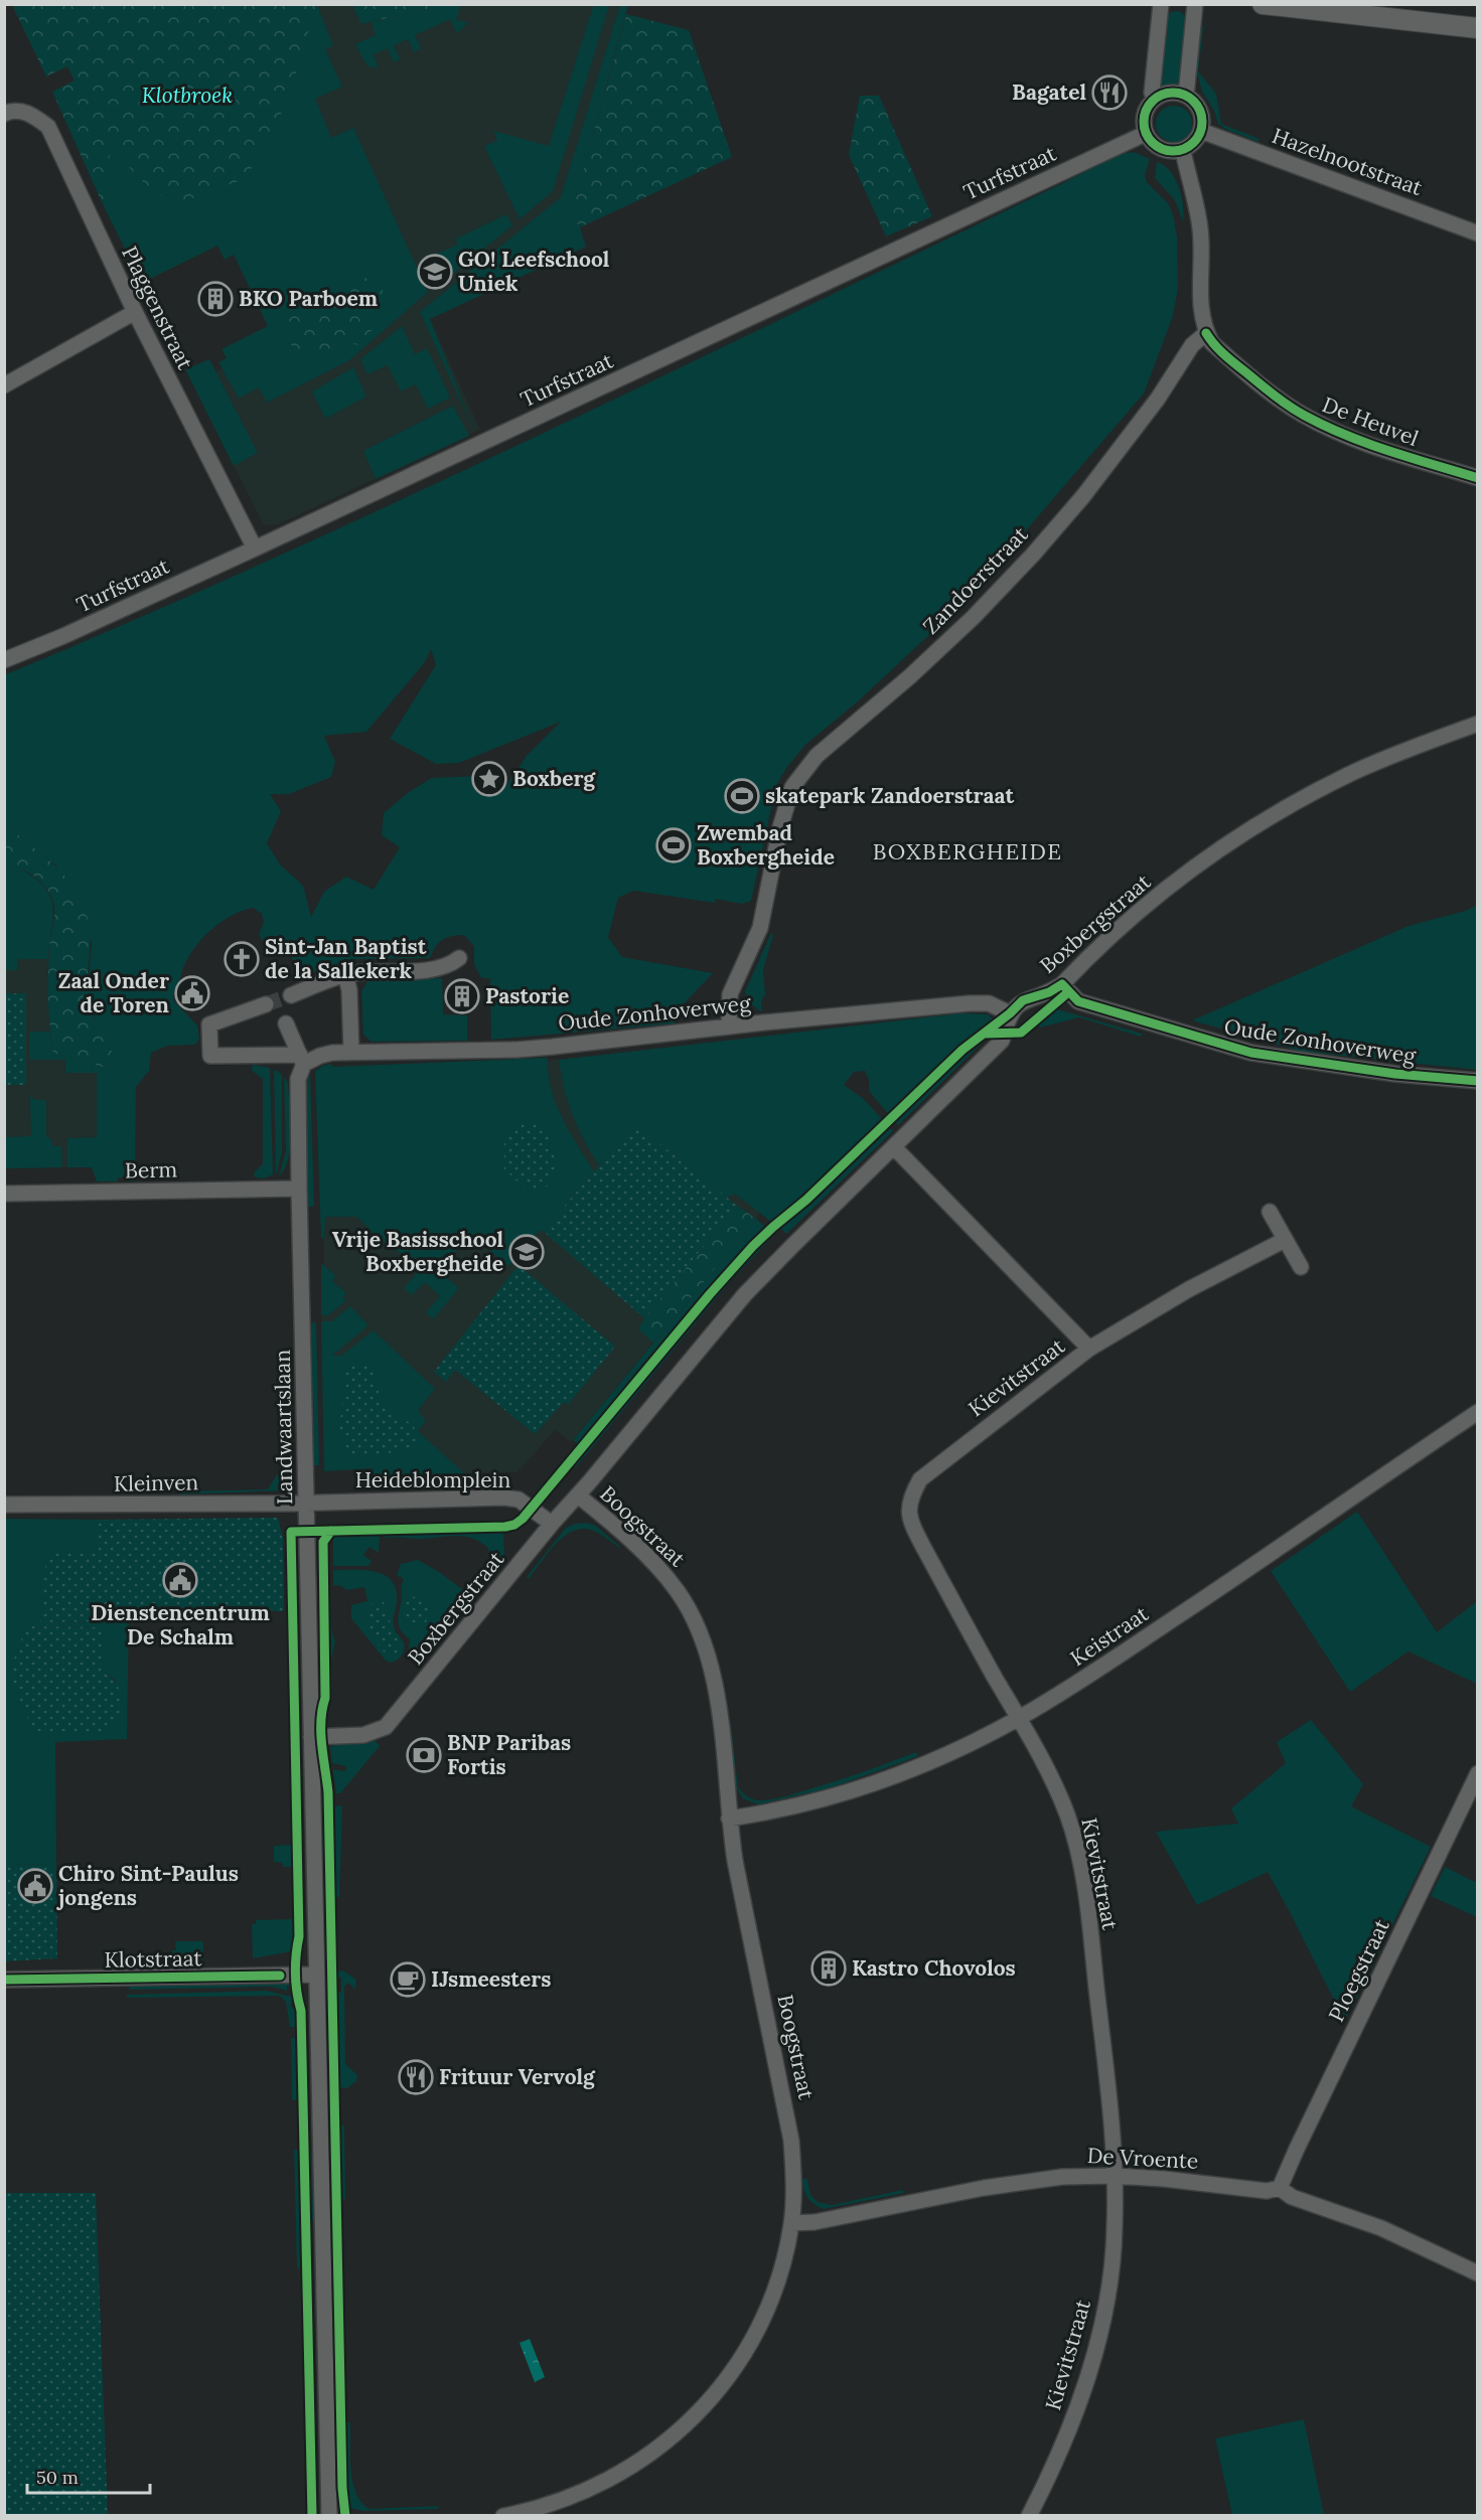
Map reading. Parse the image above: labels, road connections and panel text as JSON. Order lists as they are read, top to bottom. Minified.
{"streets":{"street":["Hazelnootstraat","Turfstraat","Plaggenstraat","De Heuvel","Zandoerstraat","Boxbergstraat","Oude Zonhoverweg","Berm","Kievitstraat","Landwaartslaan","Heideblomplein","Kleinven","Boogstraat","Keistraat","Klotstraat","Ploegstraat","De Vroente"]},"crossings":[["Hazelnootstraat","Turfstraat"],["Turfstraat","Plaggenstraat"],["De Heuvel","Zandoerstraat"],["Zandoerstraat","Oude Zonhoverweg"],["Boxbergstraat","Oude Zonhoverweg"],["Boxbergstraat","Kievitstraat"],["Boxbergstraat","Landwaartslaan"],["Boxbergstraat","Heideblomplein"],["Boxbergstraat","Boogstraat"],["Oude Zonhoverweg","Landwaartslaan"],["Berm","Landwaartslaan"],["Kievitstraat","Keistraat"],["Kievitstraat","De Vroente"],["Landwaartslaan","Heideblomplein"],["Landwaartslaan","Kleinven"],["Landwaartslaan","Klotstraat"],["Heideblomplein","Kleinven"],["Boogstraat","Keistraat"],["Boogstraat","De Vroente"],["Ploegstraat","De Vroente"]],"districts":["BOXBERGHEIDE"],"parks":["Klotbroek"],"places":{"restaurant":["Bagatel","Frituur Vervolg"],"school or university":["GO! Leefschool Uniek","Vrije Basisschool Boxbergheide"],"building":["BKO Parboem","Pastorie","Kastro Chovolos"],"place":["Boxberg"],"sports":["skatepark Zandoerstraat","Zwembad Boxbergheide"],"church":["Sint-Jan Baptist de la Sallekerk"],"public building":["Zaal Onder de Toren","Dienstencentrum De Schalm","Chiro Sint-Paulus jongens"],"bank":["BNP Paribas Fortis"],"cafe":["IJsmeesters"]},"scale_bar":"50 m"}
